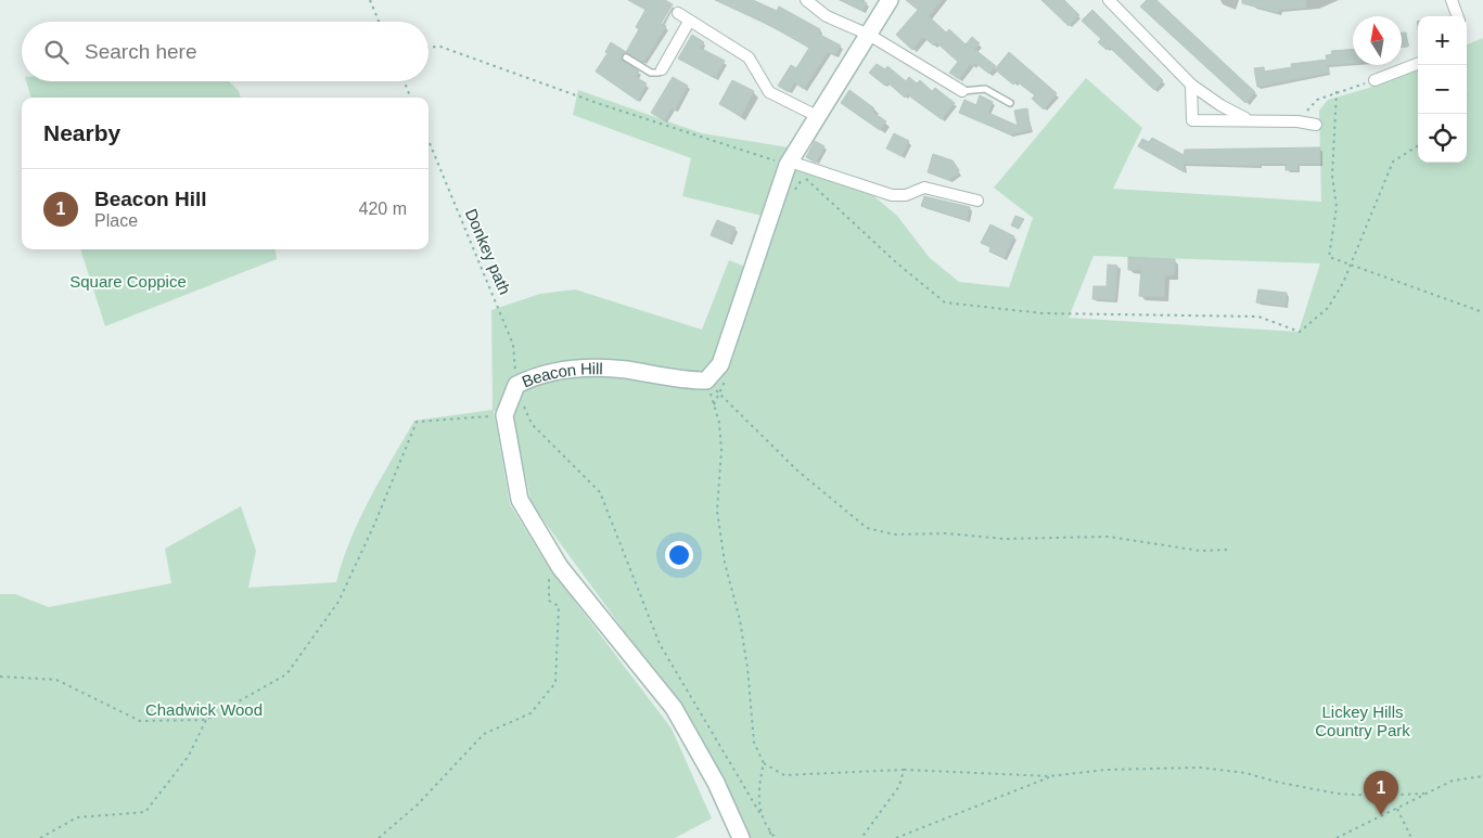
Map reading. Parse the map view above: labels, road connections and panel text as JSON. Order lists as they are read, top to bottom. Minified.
{"streets":{"street":["Beacon Hill"],"path":["Donkey path"]},"crossings":[["Donkey path","Beacon Hill"]],"parks":["Square Coppice","Chadwick Wood","Lickey Hills Country Park"],"north":"top","page":{"map_buttons":["+","−"],"search":"Search here","heading":"Nearby","list":[{"mark":"1","name":"Beacon Hill","note":"Place","value":"420 m"}],"pins":"1"}}
